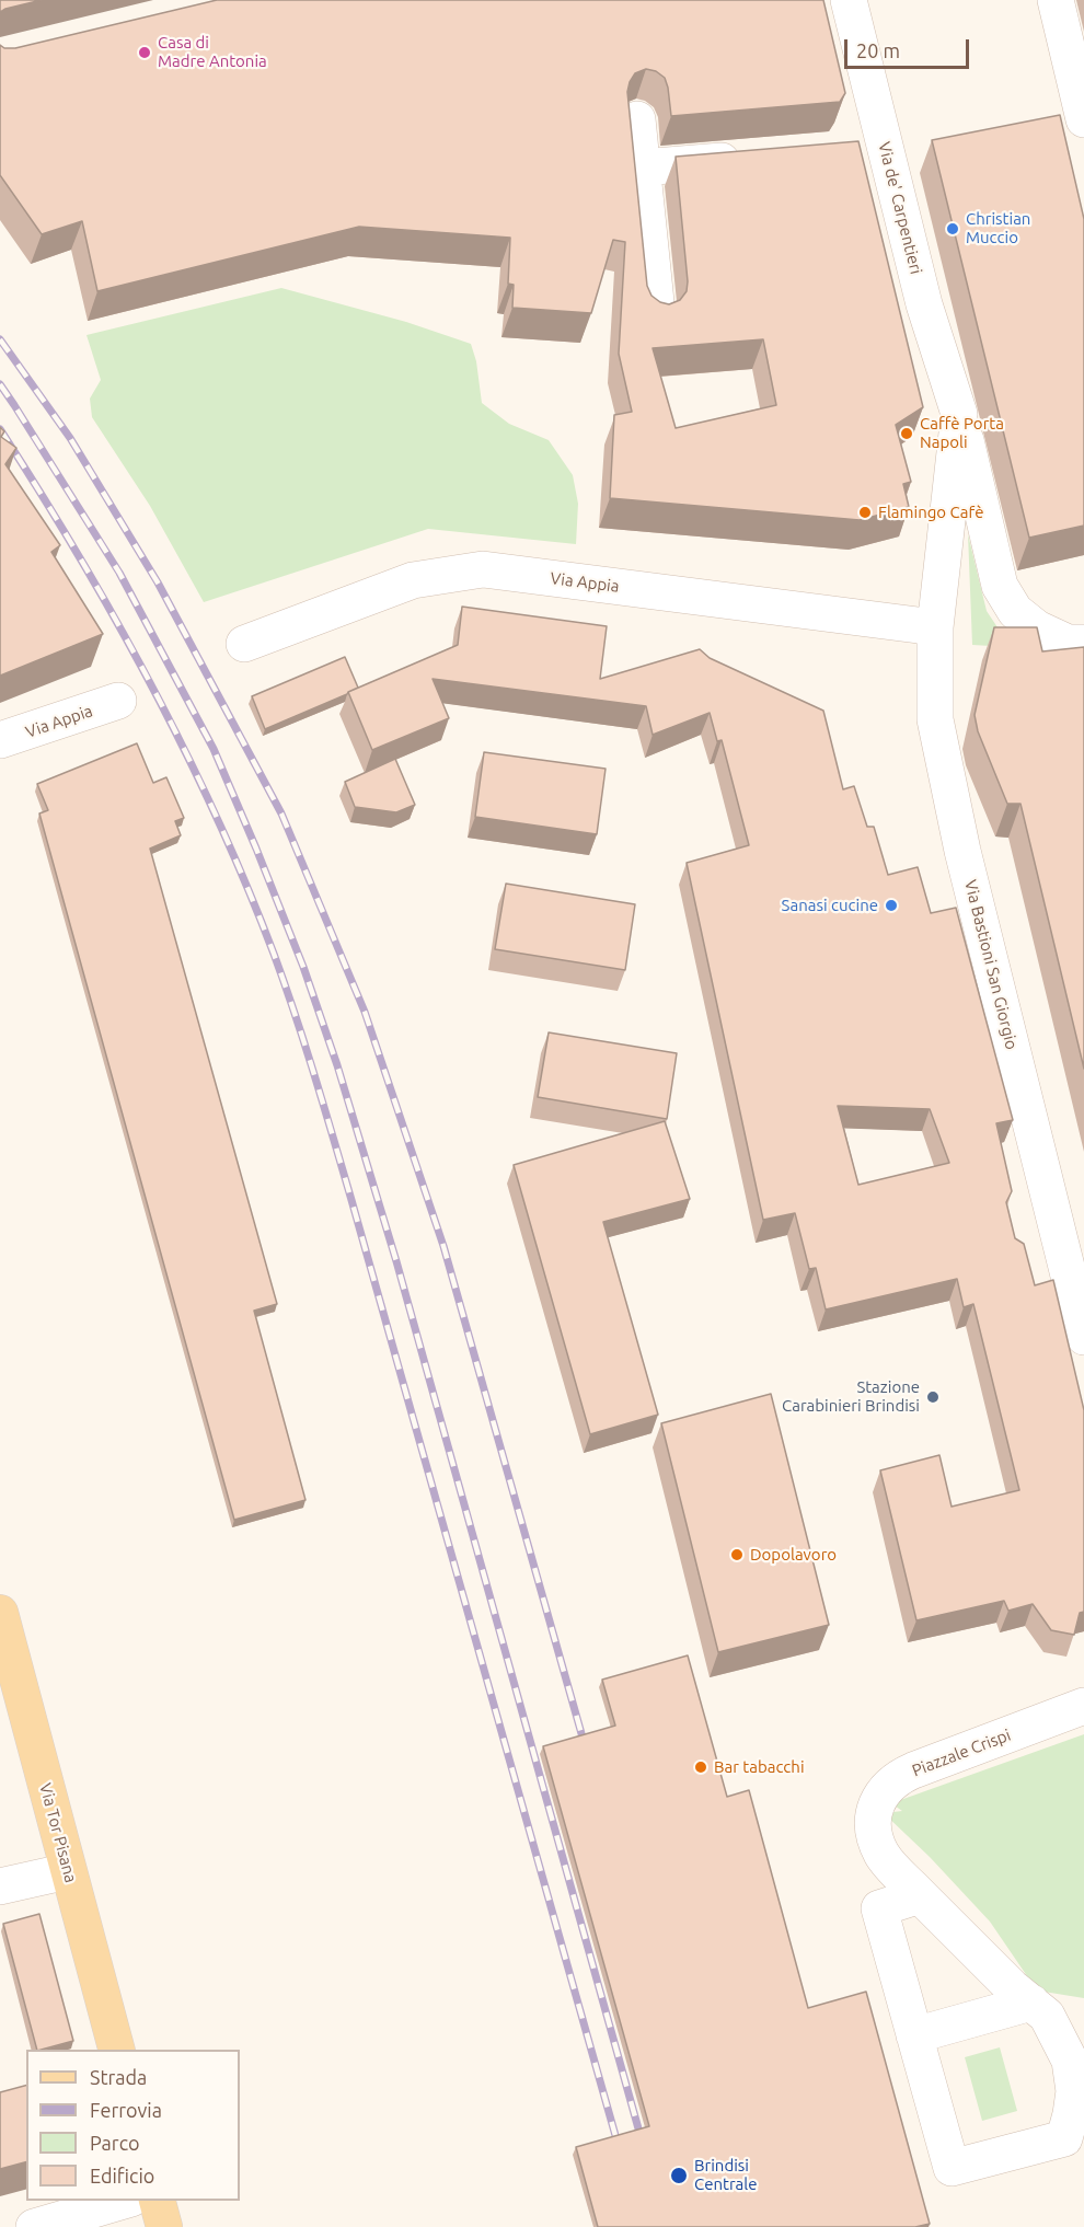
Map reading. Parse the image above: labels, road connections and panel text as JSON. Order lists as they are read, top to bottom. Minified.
{"streets":{"main road":["Via Tor Pisana"],"street":["Via de' Carpentieri","Via Appia","Via Bastioni San Giorgio","Piazzale Crispi"]},"crossings":[["Via de' Carpentieri","Via Bastioni San Giorgio"],["Via Appia","Via Bastioni San Giorgio"]],"places":["Casa di Madre Antonia","Christian Muccio","Caffè Porta Napoli","Flamingo Cafè","Sanasi cucine","Stazione Carabinieri Brindisi","Dopolavoro","Bar tabacchi","Brindisi Centrale"],"legend":["Strada","Ferrovia","Parco","Edificio"],"scale_bar":"20 m"}
